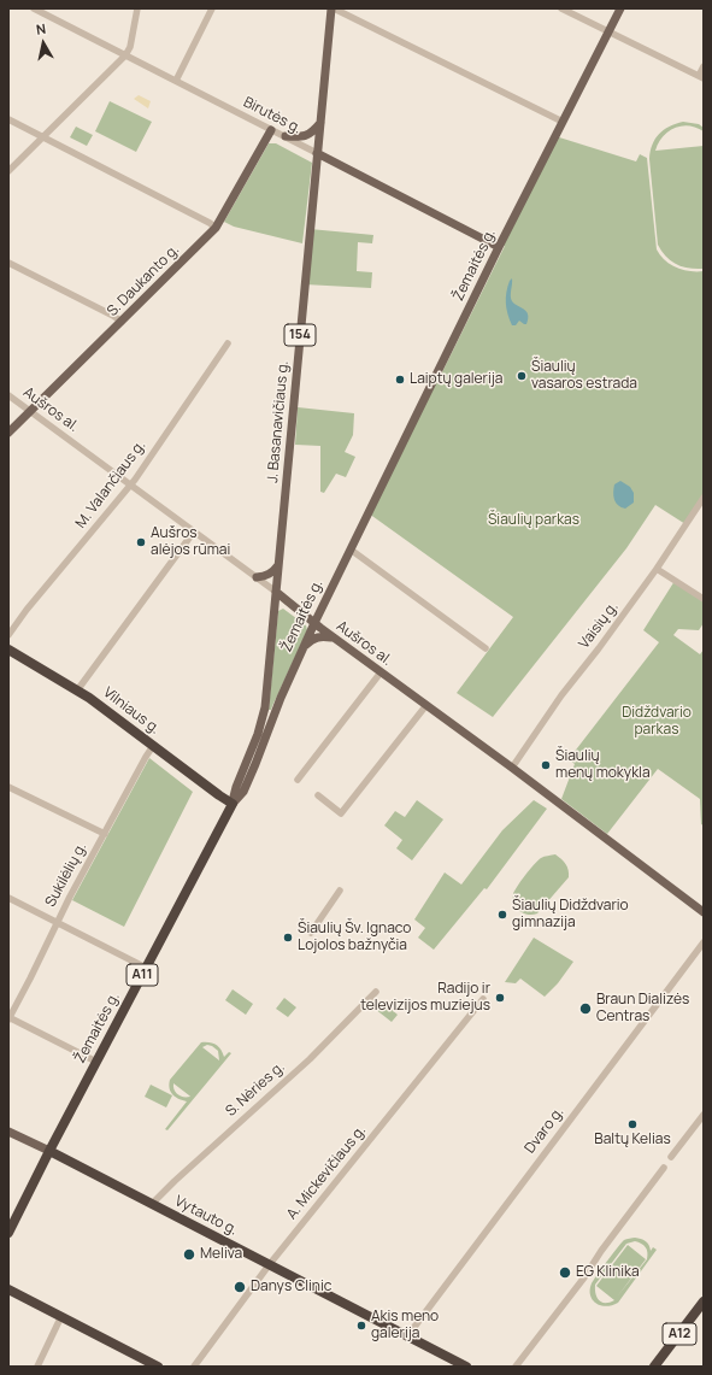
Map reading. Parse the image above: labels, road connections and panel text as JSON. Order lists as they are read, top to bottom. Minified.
{"streets":{"highway":["Žemaitės g.","Vilniaus g.","A11","Vytauto g.","A12"],"main road":["Birutės g.","S. Daukanto g.","154","Aušros al.","J. Basanavičiaus g."],"street":["M. Valančiaus g.","Vaisių g.","Sukilėlių g.","S. Nėries g.","Dvaro g.","A. Mickevičiaus g."]},"crossings":[["Birutės g.","Žemaitės g."],["Birutės g.","S. Daukanto g."],["Birutės g.","J. Basanavičiaus g."],["Žemaitės g.","Aušros al."],["Žemaitės g.","J. Basanavičiaus g."],["Žemaitės g.","Vilniaus g."],["Žemaitės g.","Vytauto g."],["S. Daukanto g.","Aušros al."],["Aušros al.","J. Basanavičiaus g."],["Aušros al.","M. Valančiaus g."],["Aušros al.","Vaisių g."],["J. Basanavičiaus g.","Vilniaus g."],["Vilniaus g.","Sukilėlių g."],["S. Nėries g.","Vytauto g."],["Dvaro g.","Vytauto g."],["A. Mickevičiaus g.","Vytauto g."]],"parks":["Šiaulių parkas","Didždvario parkas"],"places":["Šiaulių vasaros estrada","Laiptų galerija","Aušros alėjos rūmai","Šiaulių menų mokykla","Šiaulių Didždvario gimnazija","Šiaulių Šv. Ignaco Lojolos bažnyčia","Radijo ir televizijos muziejus","Braun Dializės Centras","Baltų Kelias","Meliva","EG Klinika","Danys Clinic","Akis meno galerija"],"north":"top"}
